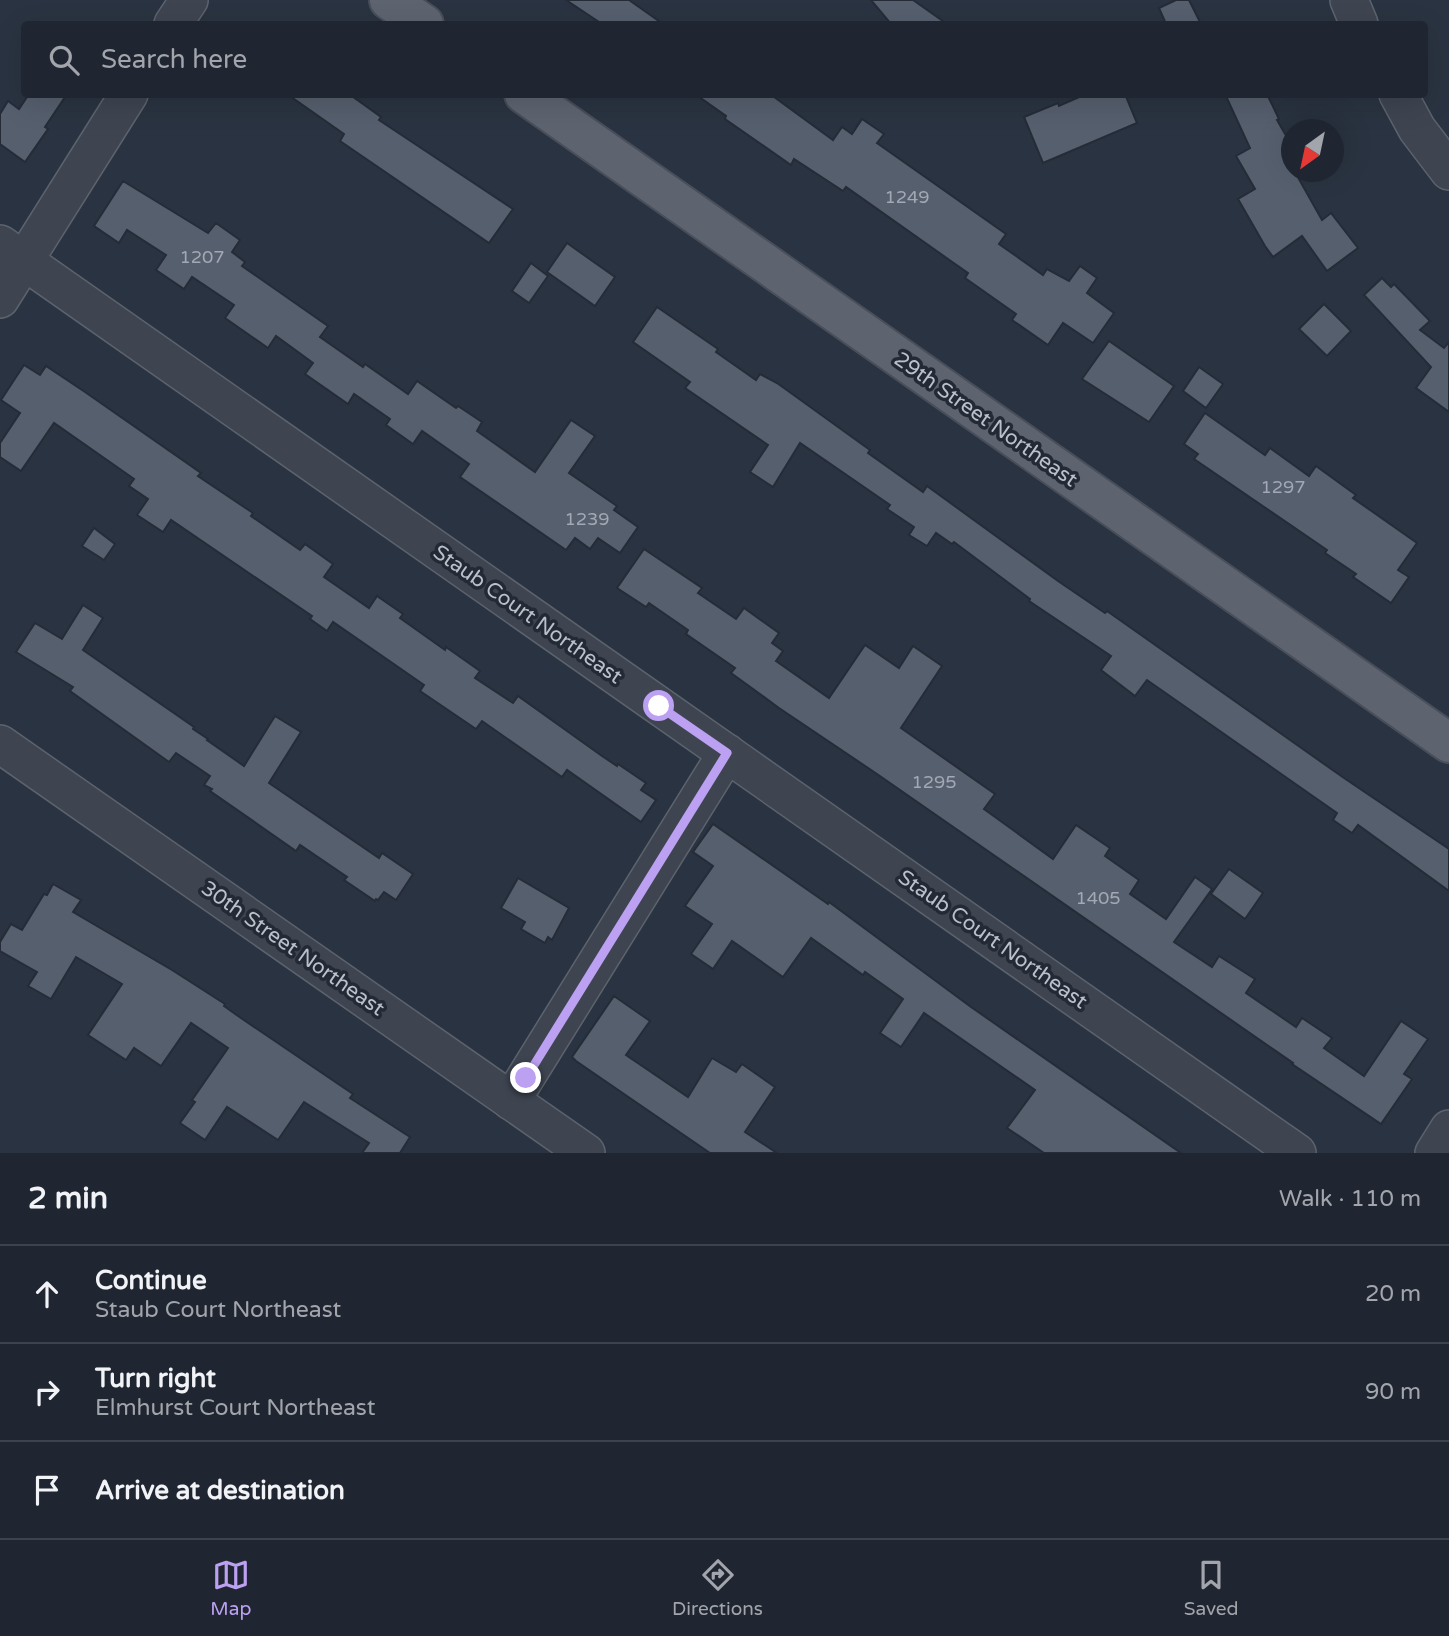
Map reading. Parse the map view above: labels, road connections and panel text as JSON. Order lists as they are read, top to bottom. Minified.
{"streets":{"main road":["29th Street Northeast"],"street":["Staub Court Northeast","30th Street Northeast"]},"house_numbers":["1249","1207","1297","1239","1295","1405"],"north":"bottom left","page":{"search":"Search here","heading":["2 min","Walk · 110 m"],"list":[["Continue","Staub Court Northeast","20 m"],["Turn right","Elmhurst Court Northeast","90 m"],"Arrive at destination"],"nav":["Map","Directions","Saved"]}}
